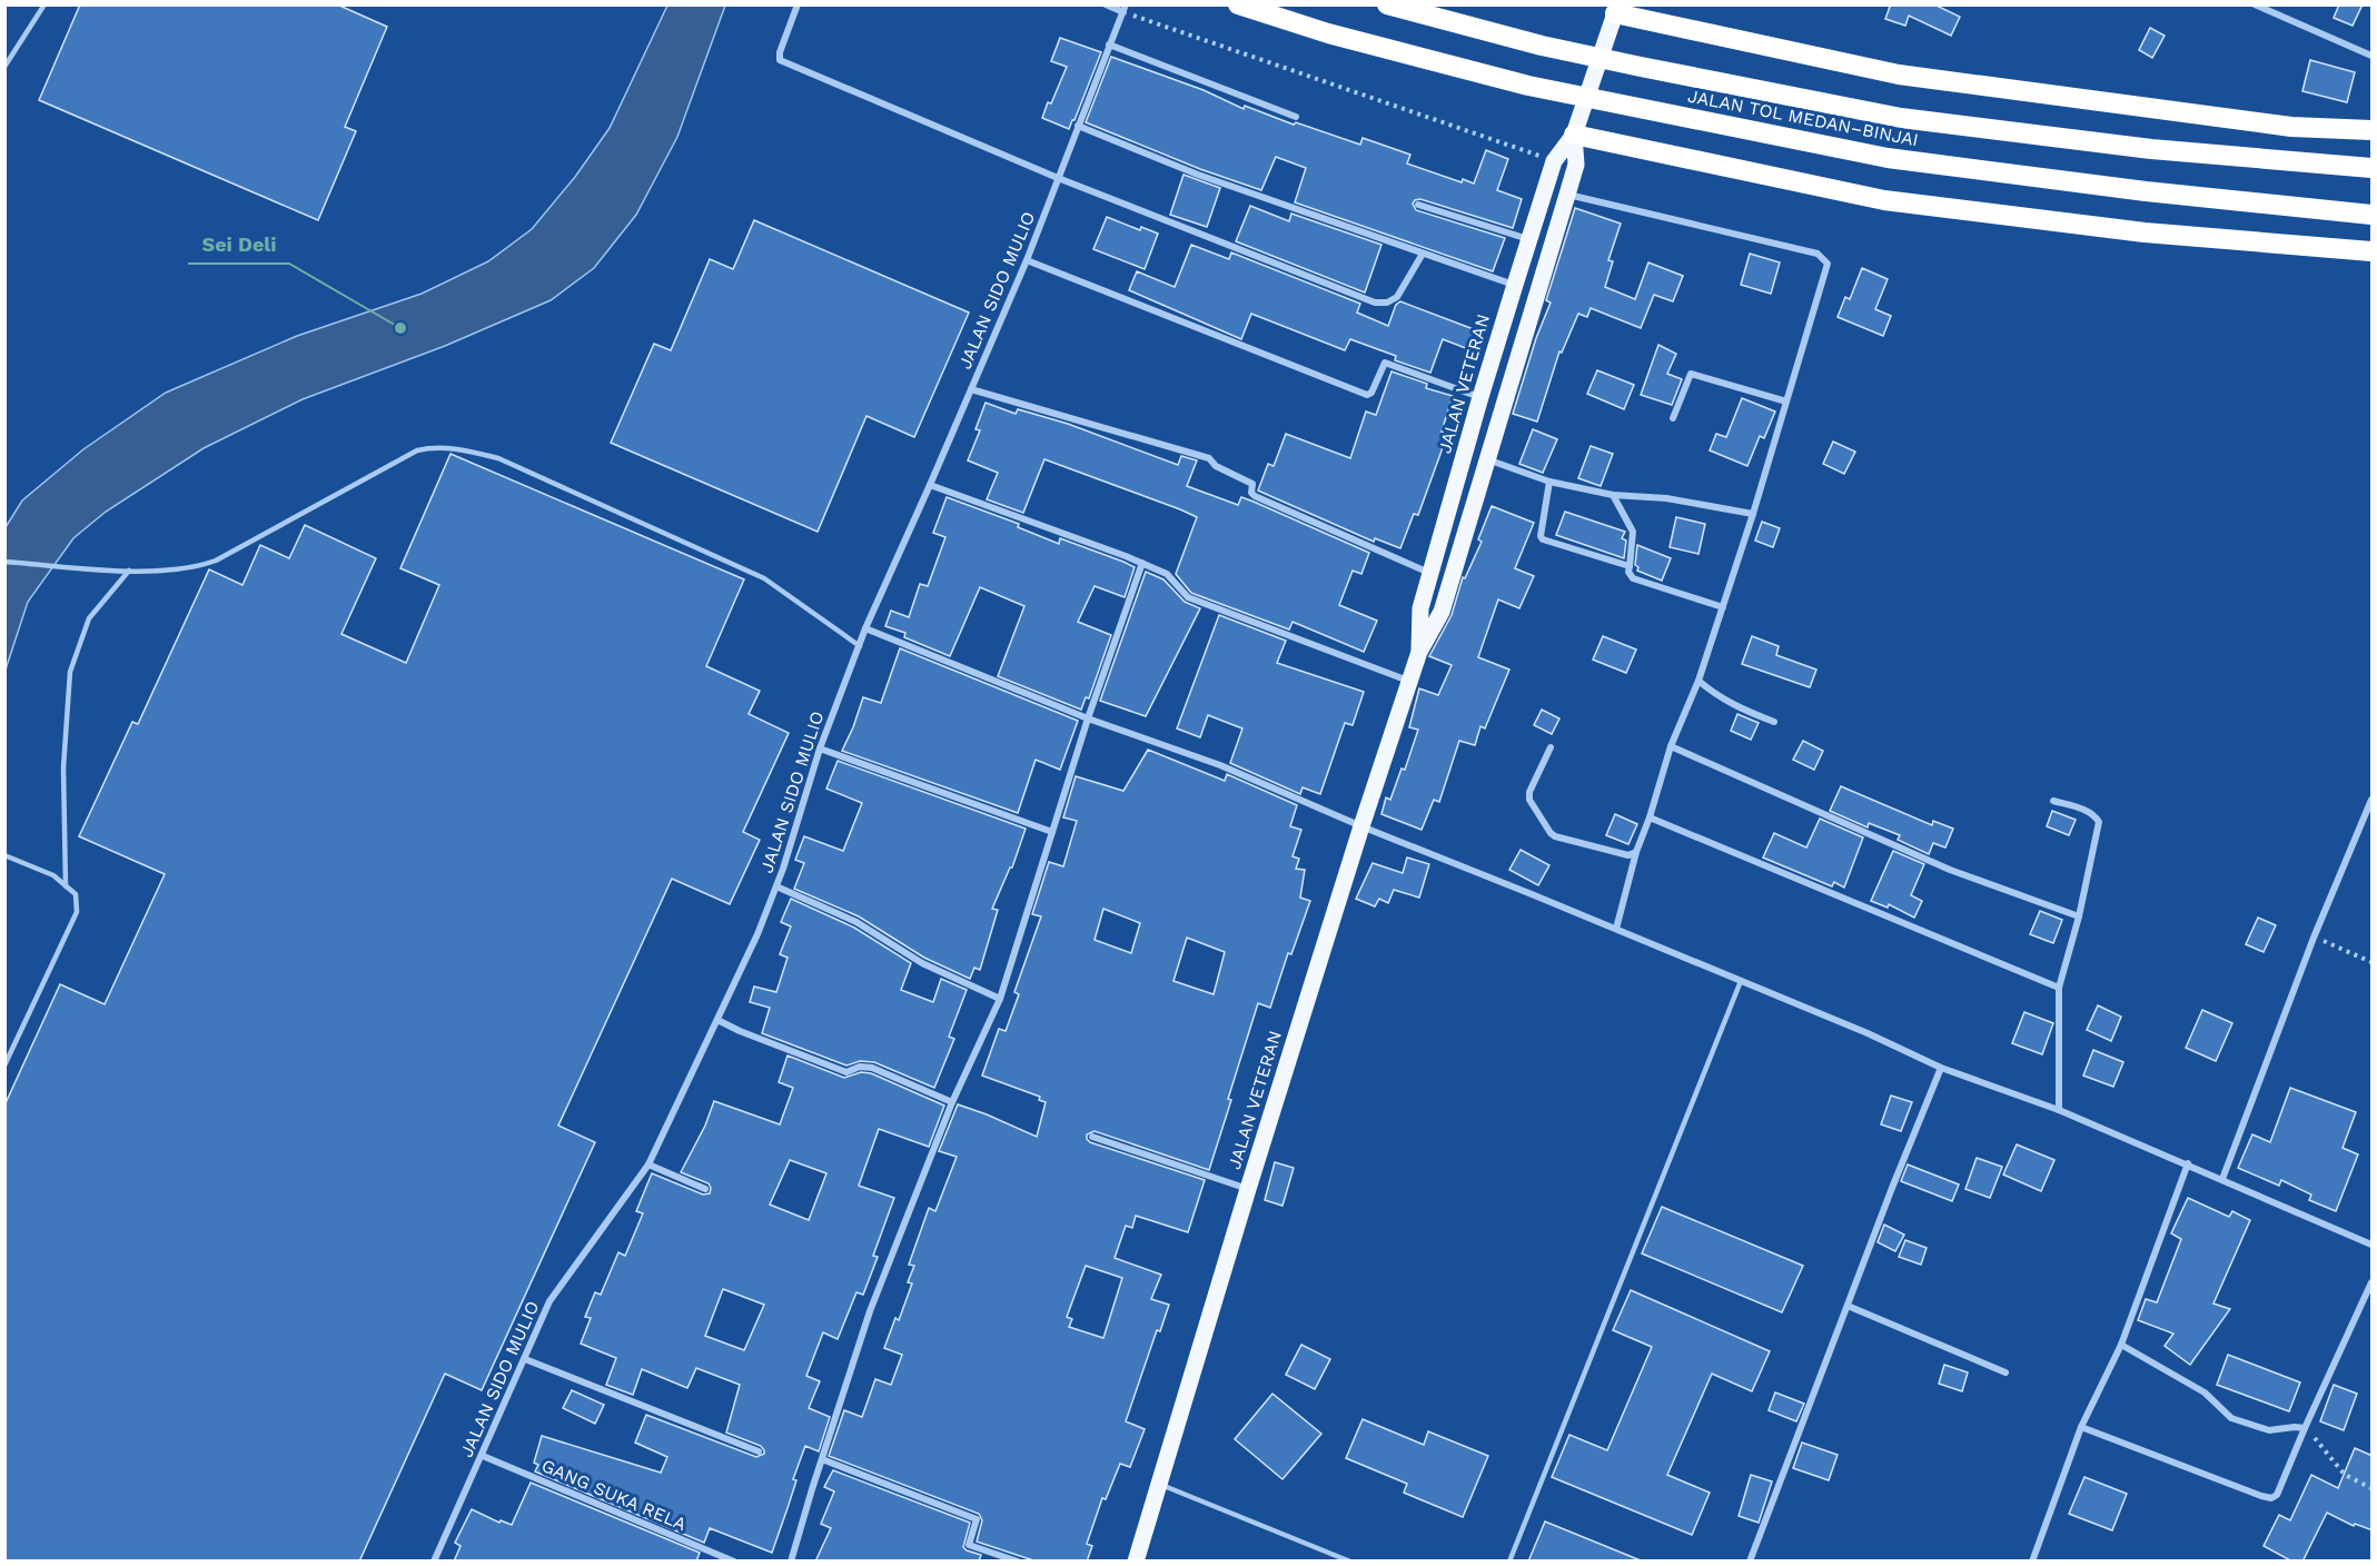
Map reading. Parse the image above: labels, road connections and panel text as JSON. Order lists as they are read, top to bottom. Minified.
{"streets":{"highway":["JALAN TOL MEDAN–BINJAI"],"main road":["JALAN VETERAN"],"street":["JALAN SIDO MULIO","GANG SUKA RELA"]},"crossings":[["JALAN SIDO MULIO","GANG SUKA RELA"]],"places":["Sei Deli"]}
